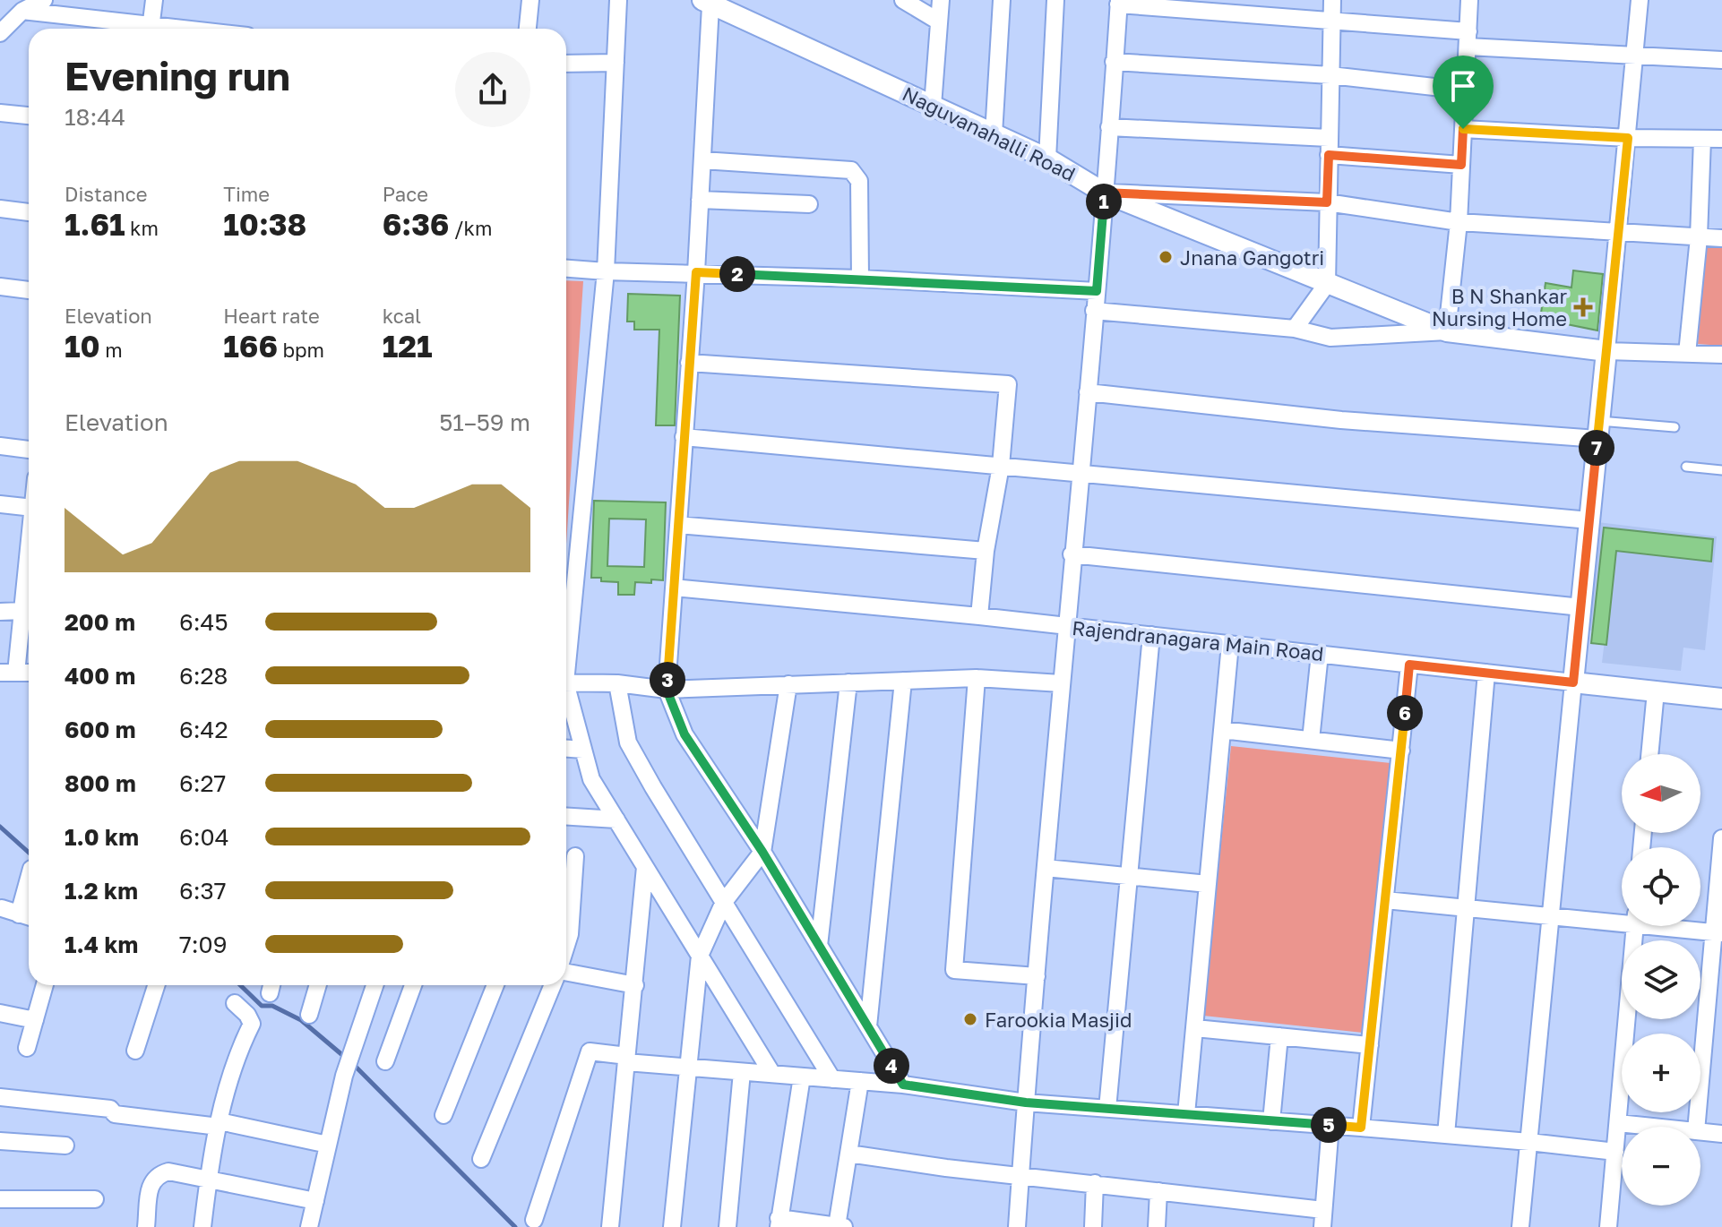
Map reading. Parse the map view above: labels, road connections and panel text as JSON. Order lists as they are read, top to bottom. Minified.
{"streets":{"street":["Naguvanahalli Road","Rajendranagara Main Road"]},"places":{"other":["Jnana Gangotri","Farookia Masjid"],"health":["B N Shankar Nursing Home"]},"north":"left","page":{"heading":["Evening run","18:44"],"stats":[["Distance","1.61 km"],["Time","10:38"],["Pace","6:36 /km"],["Elevation","10 m"],["Heart rate","166 bpm"],["kcal","121"]],"pins":["1","2","7","3","6","4","5"],"chart":["Elevation","51–59 m"],"list":[{"name":"200 m","note":"6:45"},{"name":"400 m","note":"6:28"},{"name":"600 m","note":"6:42"},{"name":"800 m","note":"6:27"},{"name":"1.0 km","note":"6:04"},{"name":"1.2 km","note":"6:37"},{"name":"1.4 km","note":"7:09"}],"map_buttons":["+","−"]}}
